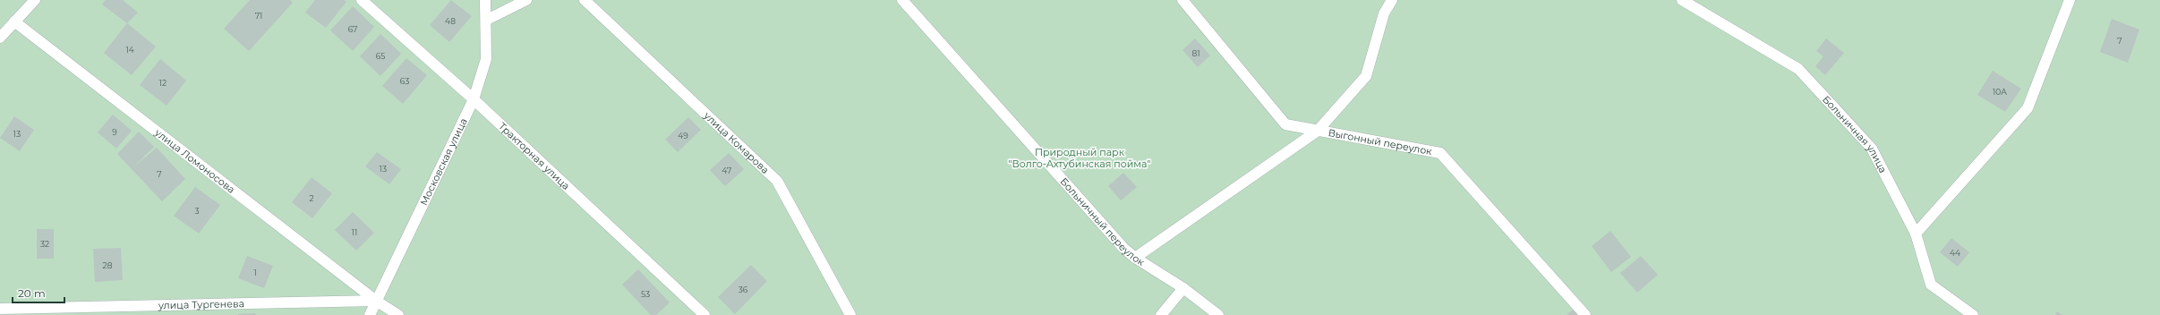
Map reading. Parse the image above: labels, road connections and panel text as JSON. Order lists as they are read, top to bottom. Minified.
{"streets":{"street":["Больничная улица","улица Комарова","Выгонный переулок","Тракторная улица","улица Ломоносова","Московская улица","Больничный переулок","улица Тургенева"]},"crossings":[["Тракторная улица","Московская улица"],["улица Ломоносова","Московская улица"],["улица Ломоносова","улица Тургенева"],["Московская улица","улица Тургенева"]],"parks":["Природный парк \"Волго-Ахтубинская пойма\""],"house_numbers":["71","48","67","7","14","81","65","63","12","10А","9","13","49","13","47","7","2","3","11","32","44","28","1","36","53"],"scale_bar":"20 m"}
